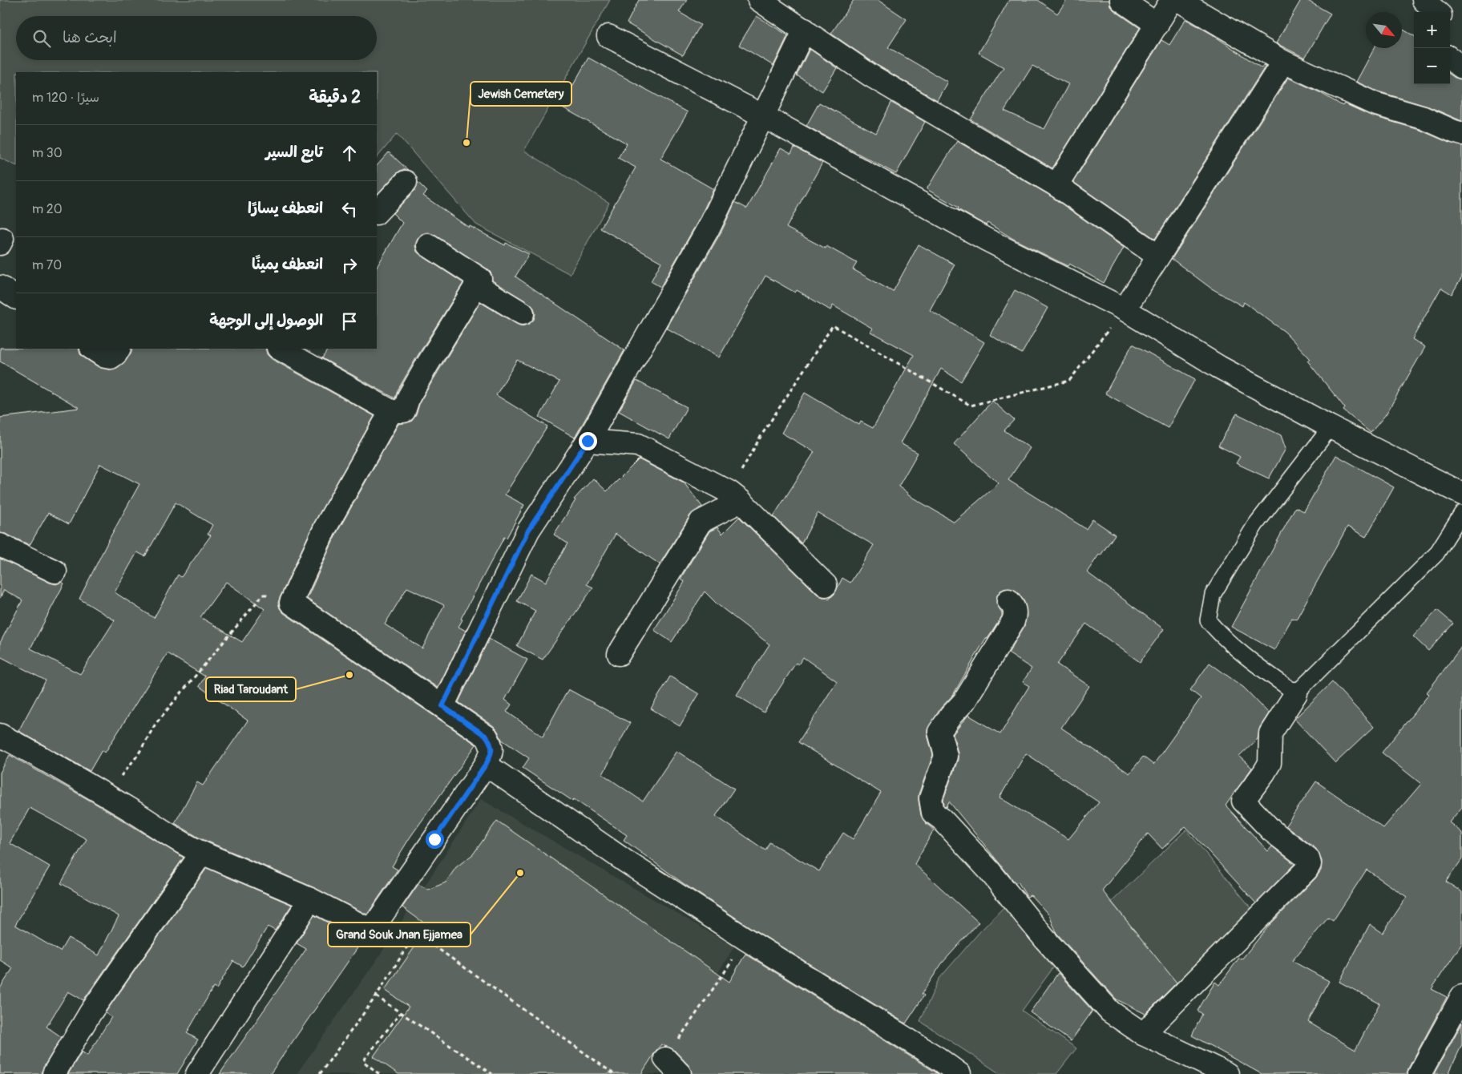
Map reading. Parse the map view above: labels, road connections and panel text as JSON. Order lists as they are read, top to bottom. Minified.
{"places":["Jewish Cemetery","Riad Taroudant","Grand Souk Jnan Ejjamea"],"north":"bottom right","page":{"map_buttons":["+","−"],"search":"ابحث هنا","heading":["2 دقيقة","سيرًا · 120 m"],"list":[["تابع السير","30 m"],["انعطف يسارًا","20 m"],["انعطف يمينًا","70 m"],"الوصول إلى الوجهة"]}}
